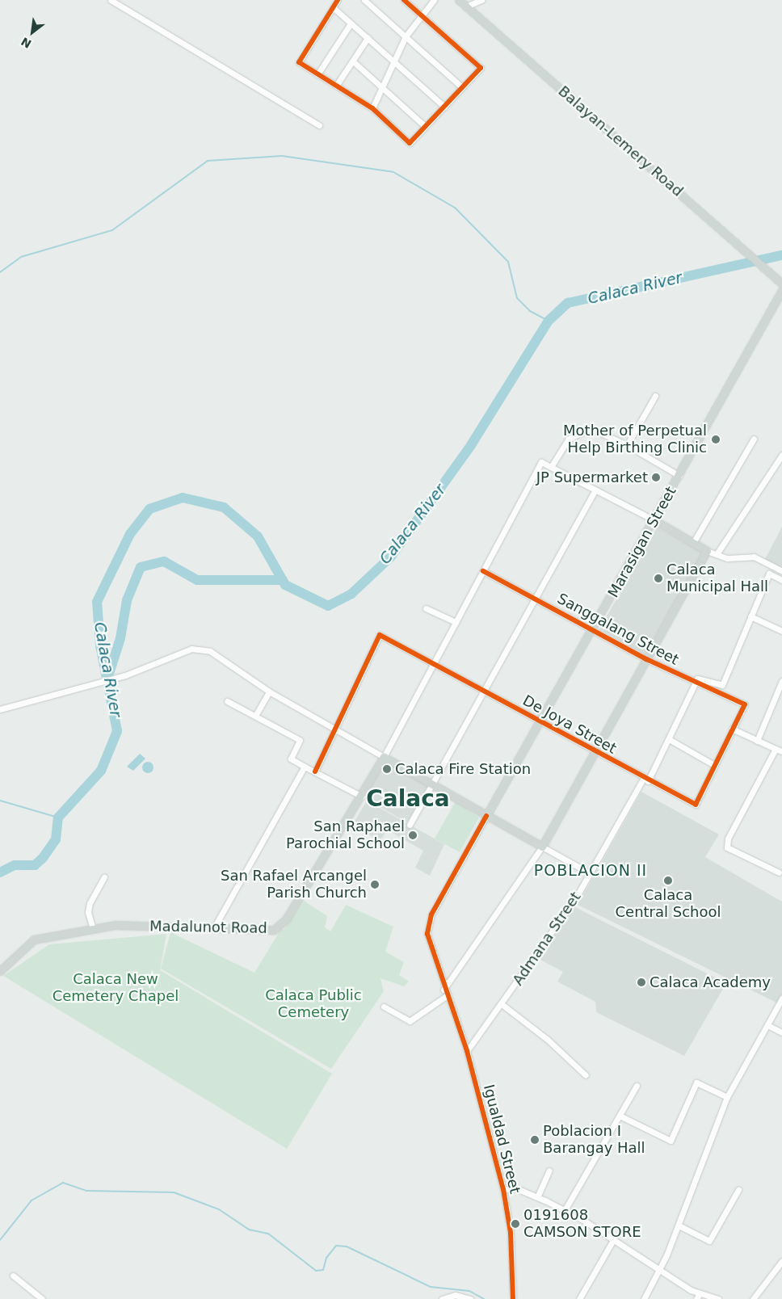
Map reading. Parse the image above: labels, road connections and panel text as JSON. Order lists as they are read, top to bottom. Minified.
{"streets":{"main road":["Balayan-Lemery Road","Marasigan Street","Madalunot Road"],"street":["Sanggalang Street","De Joya Street","Admana Street","Igualdad Street"]},"crossings":[["Marasigan Street","Sanggalang Street"],["Marasigan Street","De Joya Street"],["Marasigan Street","Igualdad Street"],["Sanggalang Street","Admana Street"],["De Joya Street","Admana Street"],["Admana Street","Igualdad Street"]],"districts":["Calaca","POBLACION II"],"water":["Calaca River"],"parks":["Calaca New Cemetery Chapel","Calaca Public Cemetery"],"places":["Mother of Perpetual Help Birthing Clinic","JP Supermarket","Calaca Municipal Hall","Calaca Fire Station","San Raphael Parochial School","Calaca Central School","San Rafael Arcangel Parish Church","Calaca Academy","Poblacion I Barangay Hall","0191608 CAMSON STORE"],"north":"bottom left"}
